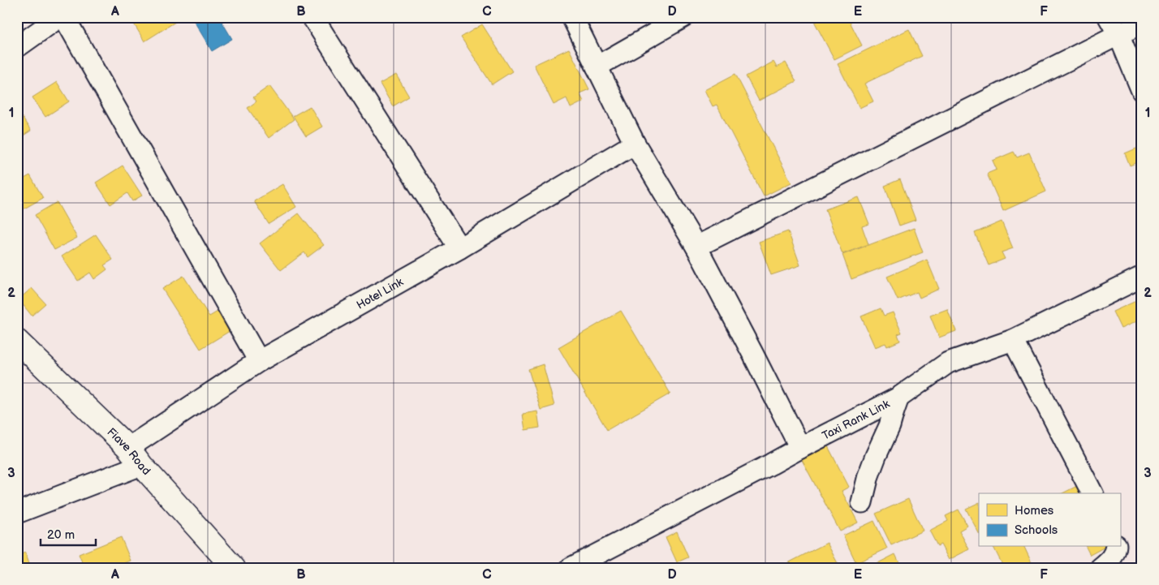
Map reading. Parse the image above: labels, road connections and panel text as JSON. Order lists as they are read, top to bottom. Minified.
{"streets":{"street":["Hotel Link","Taxi Rank Link","Fiave Road"]},"crossings":[["Hotel Link","Fiave Road"]],"legend":["Homes","Schools"],"scale_bar":"20 m","grid":{"columns":["A","B","C","D","E","F"],"rows":["1","2","3"]}}
